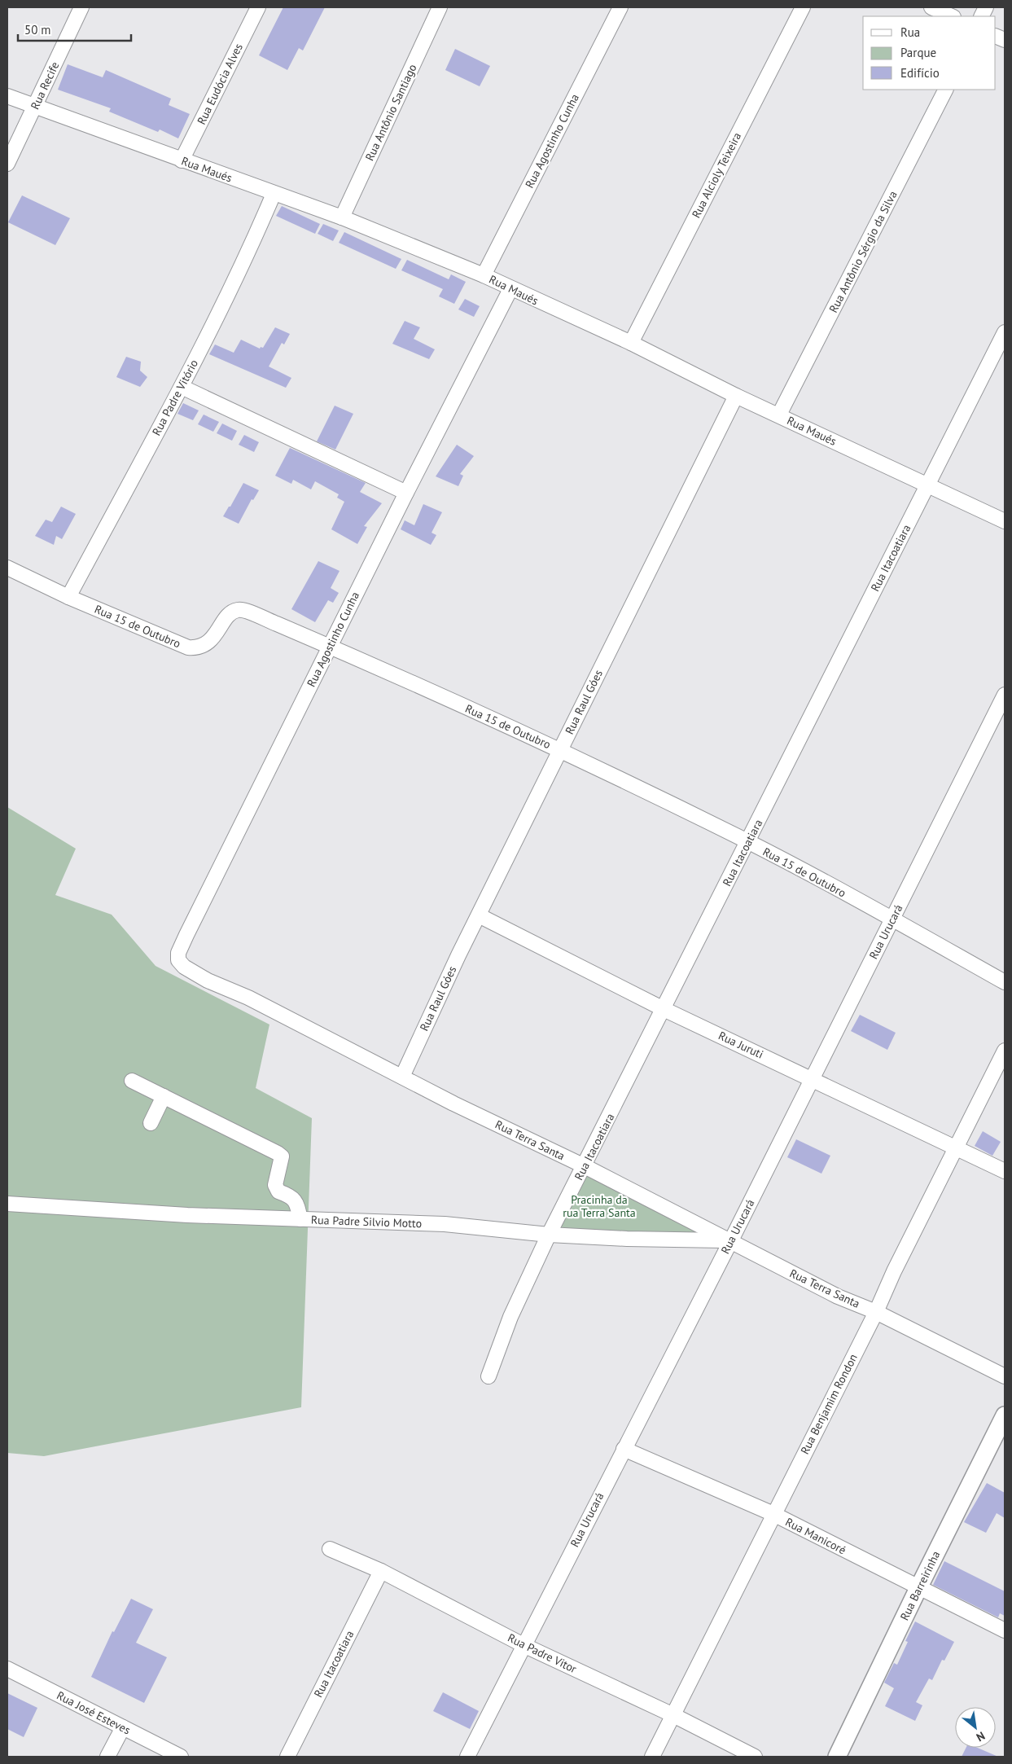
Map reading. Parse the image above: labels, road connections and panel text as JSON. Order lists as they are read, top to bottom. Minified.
{"streets":{"street":["Rua Eudócia Alves","Rua Recife","Rua Antônio Santiago","Rua Agostinho Cunha","Rua Maués","Rua Alcioly Teixeira","Rua Antônio Sérgio da Silva","Rua Padre Vitório","Rua Itacoatiara","Rua 15 de Outubro","Rua Raul Góes","Rua Urucará","Rua Juruti","Rua Terra Santa","Rua Padre Silvio Motto","Rua Benjamim Rondon","Rua Manicoré","Rua Barreirinha","Rua Padre Vitor","Rua José Esteves"]},"crossings":[["Rua Eudócia Alves","Rua Maués"],["Rua Recife","Rua Maués"],["Rua Antônio Santiago","Rua Maués"],["Rua Agostinho Cunha","Rua Maués"],["Rua Agostinho Cunha","Rua 15 de Outubro"],["Rua Agostinho Cunha","Rua Terra Santa"],["Rua Maués","Rua Alcioly Teixeira"],["Rua Maués","Rua Antônio Sérgio da Silva"],["Rua Maués","Rua Padre Vitório"],["Rua Maués","Rua Itacoatiara"],["Rua Maués","Rua Raul Góes"],["Rua Padre Vitório","Rua 15 de Outubro"],["Rua Itacoatiara","Rua 15 de Outubro"],["Rua Itacoatiara","Rua Juruti"],["Rua Itacoatiara","Rua Terra Santa"],["Rua Itacoatiara","Rua Padre Silvio Motto"],["Rua Itacoatiara","Rua Padre Vitor"],["Rua 15 de Outubro","Rua Raul Góes"],["Rua 15 de Outubro","Rua Urucará"],["Rua Raul Góes","Rua Juruti"],["Rua Raul Góes","Rua Terra Santa"],["Rua Urucará","Rua Juruti"],["Rua Urucará","Rua Terra Santa"],["Rua Urucará","Rua Padre Silvio Motto"],["Rua Urucará","Rua Manicoré"],["Rua Urucará","Rua Padre Vitor"],["Rua Juruti","Rua Benjamim Rondon"],["Rua Terra Santa","Rua Padre Silvio Motto"],["Rua Terra Santa","Rua Benjamim Rondon"],["Rua Benjamim Rondon","Rua Manicoré"],["Rua Benjamim Rondon","Rua Padre Vitor"],["Rua Manicoré","Rua Barreirinha"]],"parks":["Pracinha da rua Terra Santa"],"legend":["Rua","Parque","Edifício"],"scale_bar":"50 m","north":"bottom right"}
